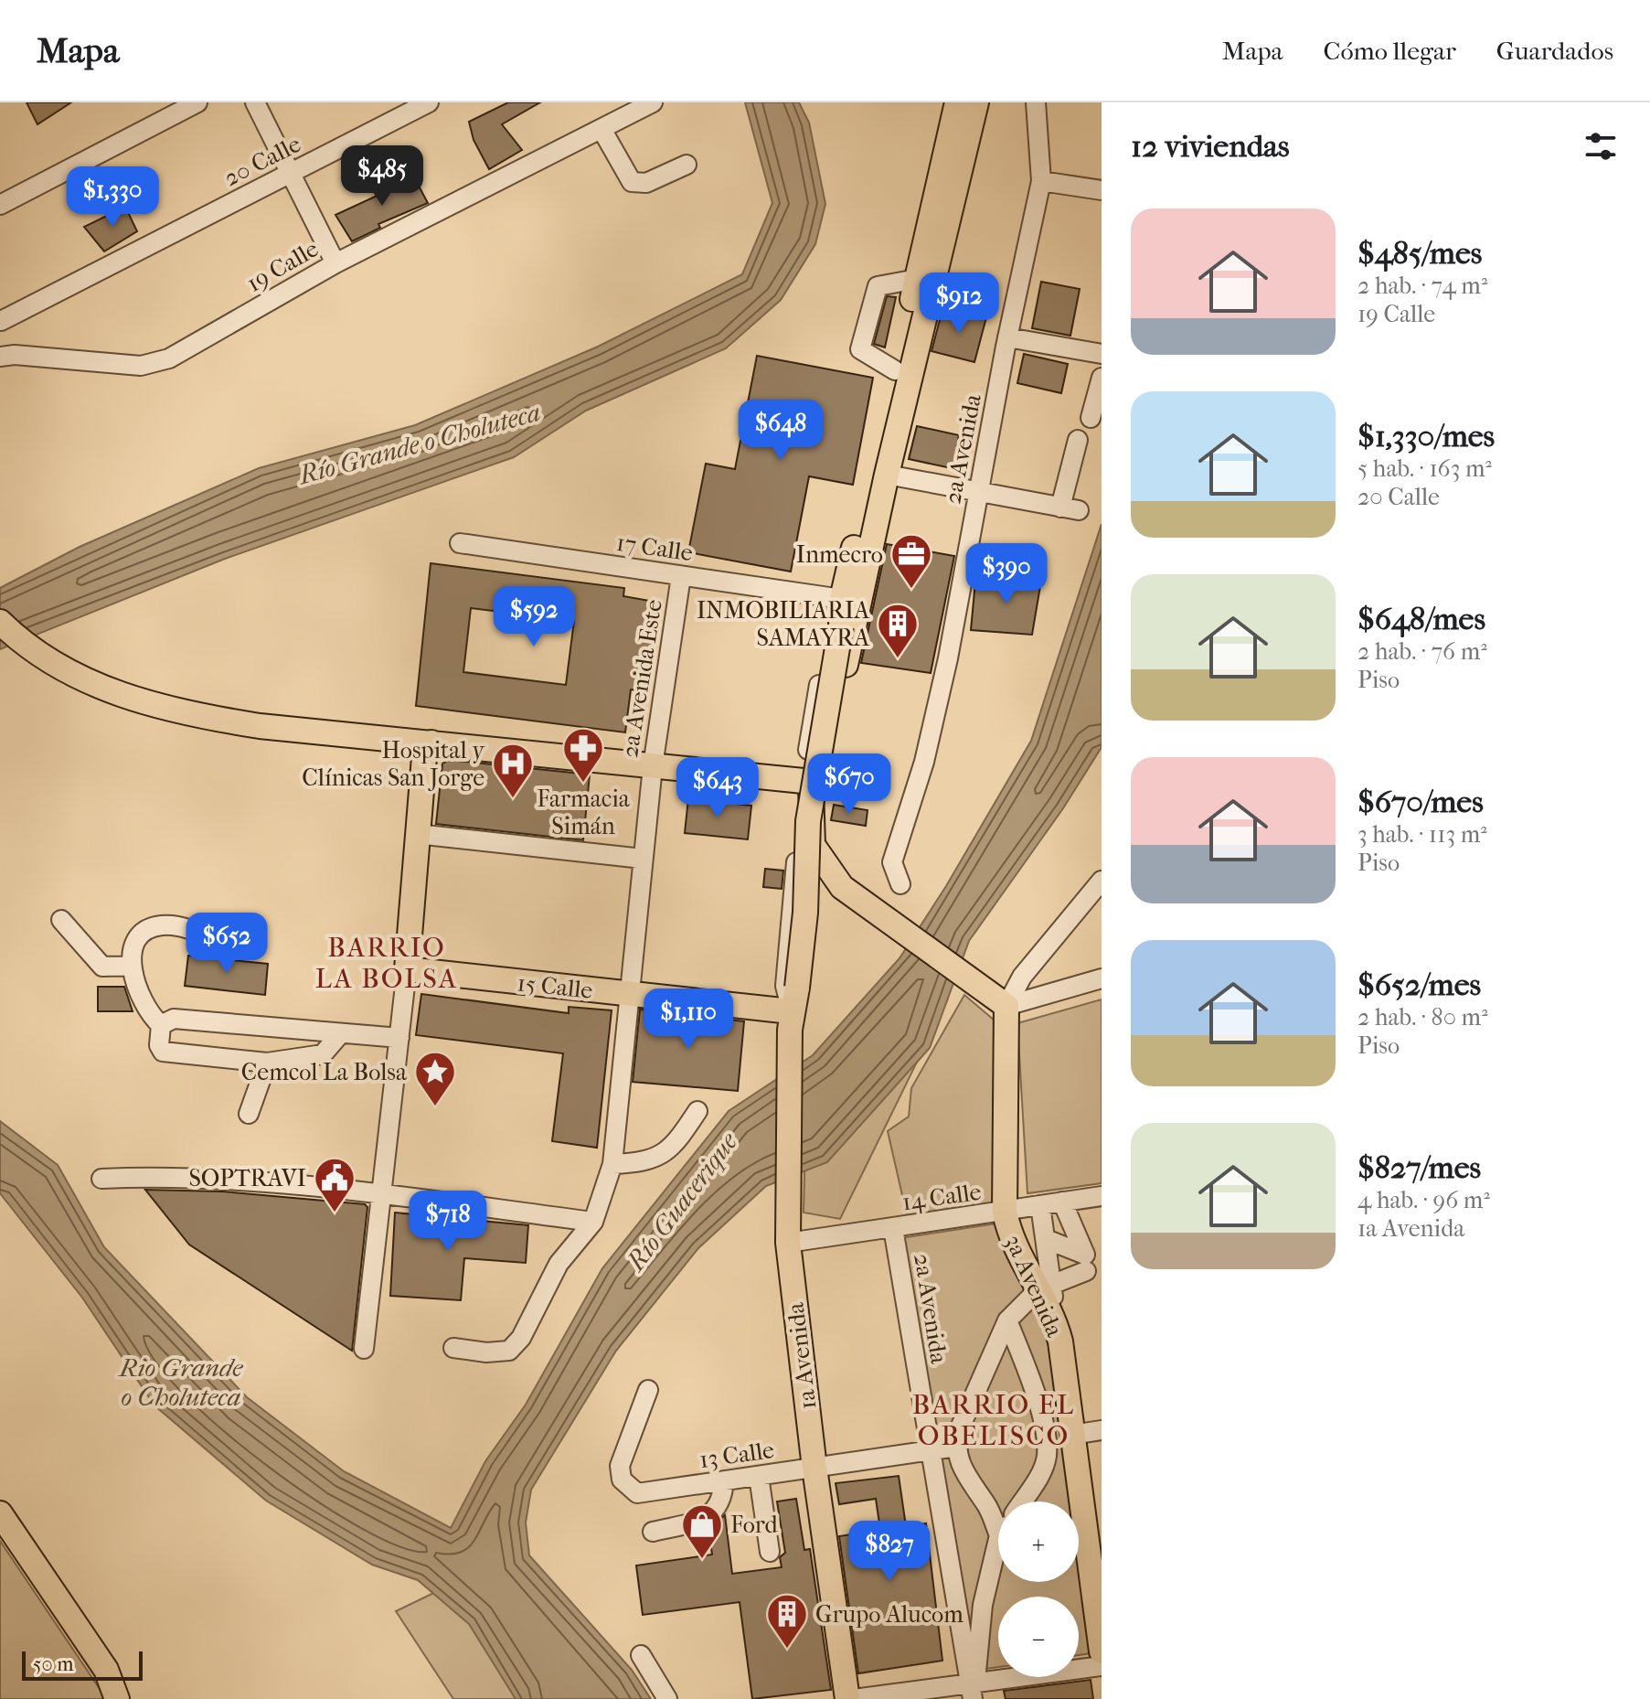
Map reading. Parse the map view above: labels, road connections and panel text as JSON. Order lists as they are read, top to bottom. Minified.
{"streets":{"main road":["15 Calle","3a Avenida","1a Avenida"],"street":["20 Calle","19 Calle","2a Avenida","17 Calle","2a Avenida Este","14 Calle","13 Calle"]},"crossings":[["2a Avenida","14 Calle"],["2a Avenida","13 Calle"],["17 Calle","2a Avenida Este"],["17 Calle","1a Avenida"],["2a Avenida Este","15 Calle"],["15 Calle","1a Avenida"],["14 Calle","3a Avenida"],["14 Calle","1a Avenida"],["1a Avenida","13 Calle"]],"districts":["BARRIO LA BOLSA","BARRIO EL OBELISCO"],"water":["Río Grande o Choluteca","Río Guacerique","Rio Grande o Choluteca"],"places":{"office":["Inmecro"],"building":["INMOBILIARIA SAMAYRA","Grupo Alucom"],"pharmacy":["Farmacia Simán"],"hospital":["Hospital y Clínicas San Jorge"],"place":["Cemcol La Bolsa"],"public building":["SOPTRAVI"],"shop":["Ford"]},"scale_bar":"50 m","page":{"header":"Mapa","nav":["Mapa","Cómo llegar","Guardados"],"heading":"12 viviendas","price":["$485","$1,330","$912","$648","$390","$592","$670","$643","$652","$1,110","$718","$827"],"list":[{"name":"$485/mes","note":"2 hab. · 74 m² · 19 Calle"},{"name":"$1,330/mes","note":"5 hab. · 163 m² · 20 Calle"},{"name":"$648/mes","note":"2 hab. · 76 m² · Piso"},{"name":"$670/mes","note":"3 hab. · 113 m² · Piso"},{"name":"$652/mes","note":"2 hab. · 80 m² · Piso"},{"name":"$827/mes","note":"4 hab. · 96 m² · 1a Avenida"}],"map_buttons":["+","−"],"scale":"50 m"}}
